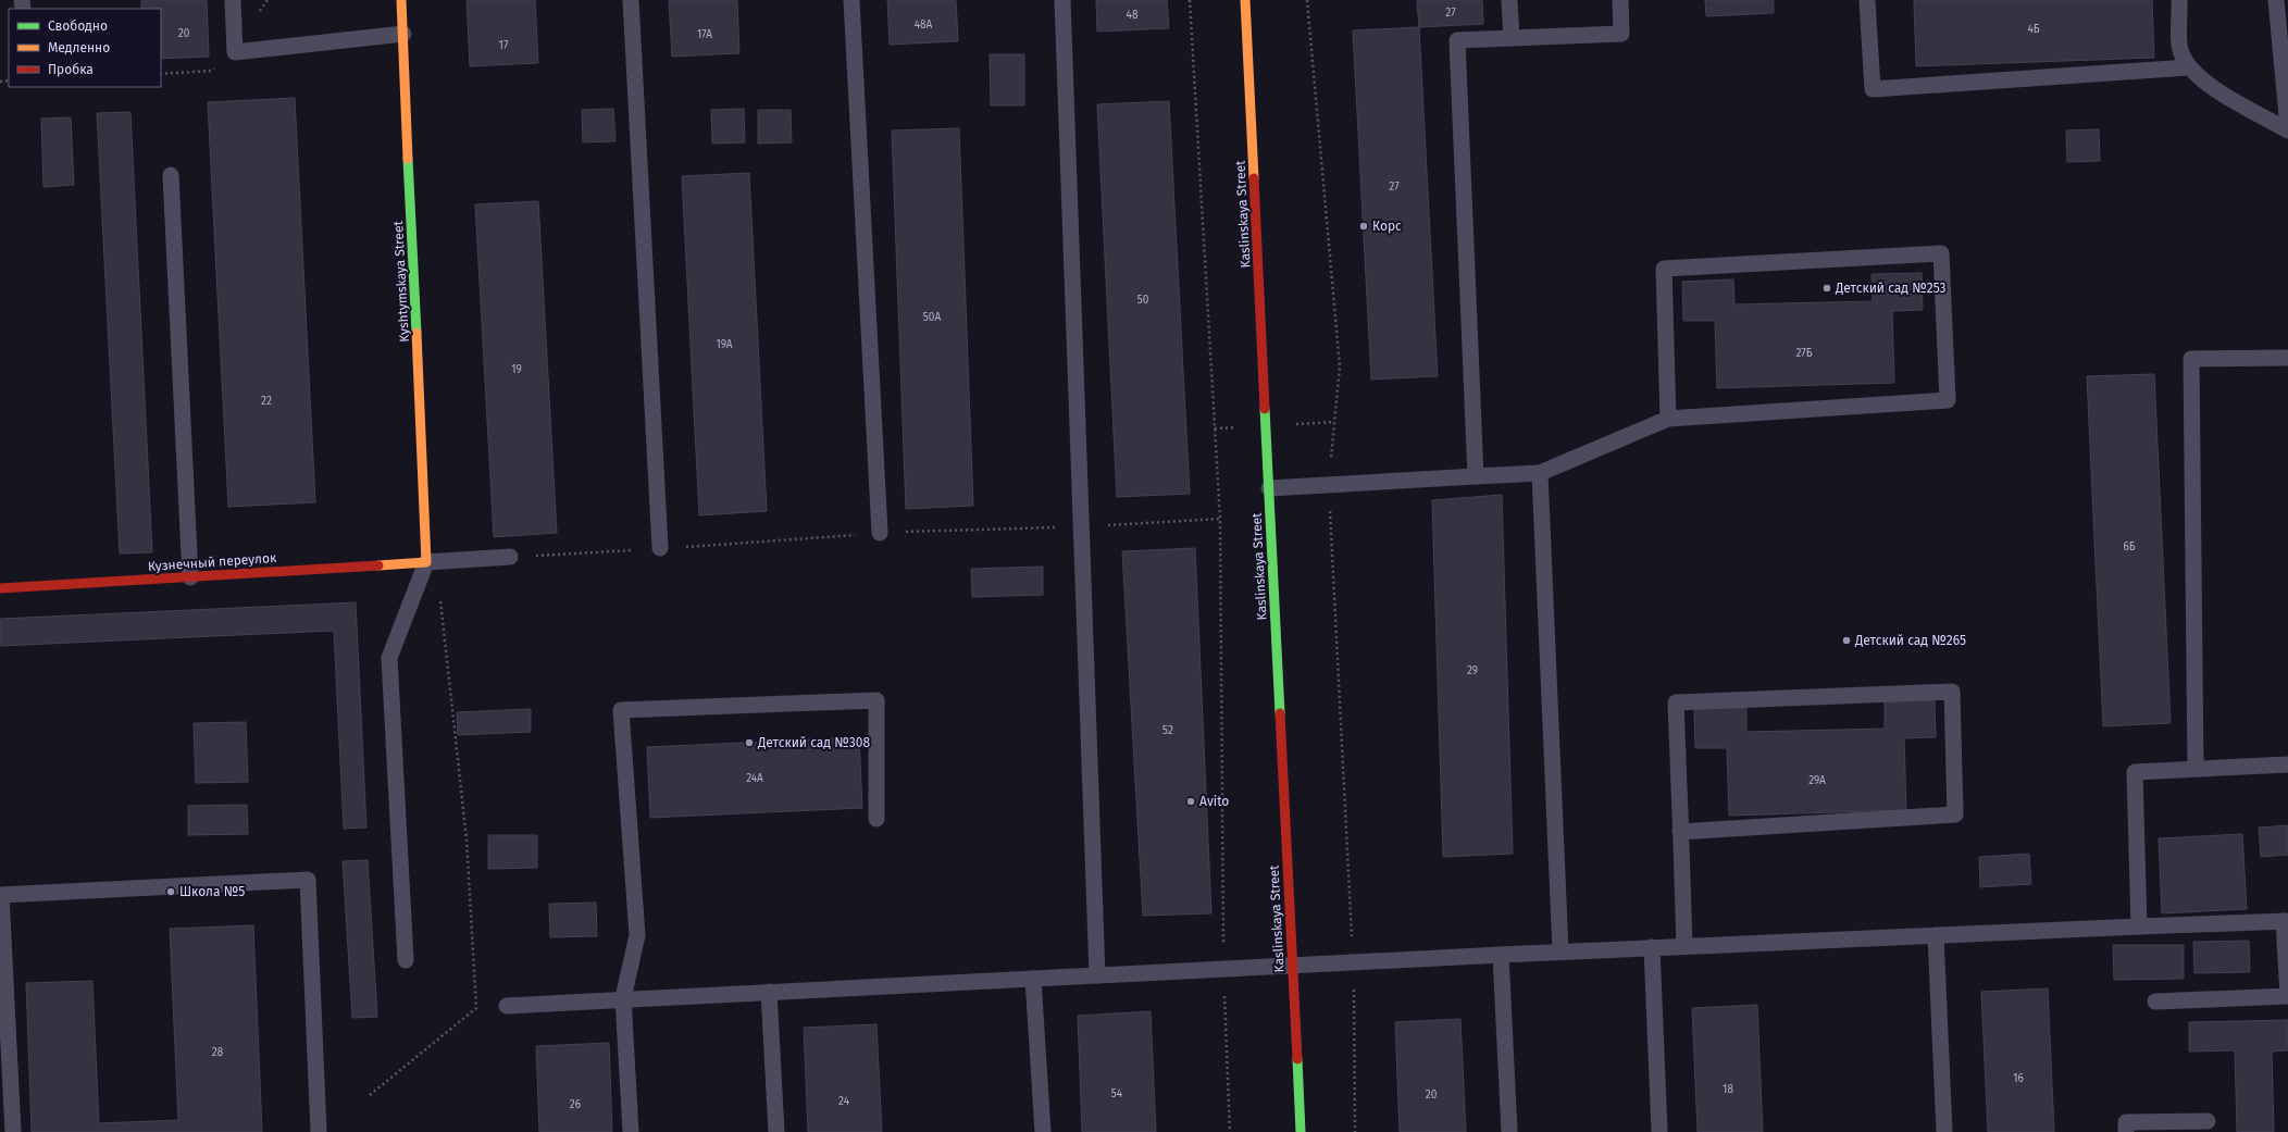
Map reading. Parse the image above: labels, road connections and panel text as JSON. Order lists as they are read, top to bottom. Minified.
{"streets":{"main road":["Kaslinskaya Street","Kyshtymskaya Street","Кузнечный переулок"]},"crossings":[["Kyshtymskaya Street","Кузнечный переулок"]],"places":["Корс","Детский сад №253","Детский сад №265","Детский сад №308","Avito","Школа №5"],"house_numbers":["27","48","48А","4Б","20","17А","17","27","50","50А","19А","27Б","19","22","6Б","29","52","24А","29А","28","16","18","54","20","24","26"],"legend":["Свободно","Медленно","Пробка"]}
